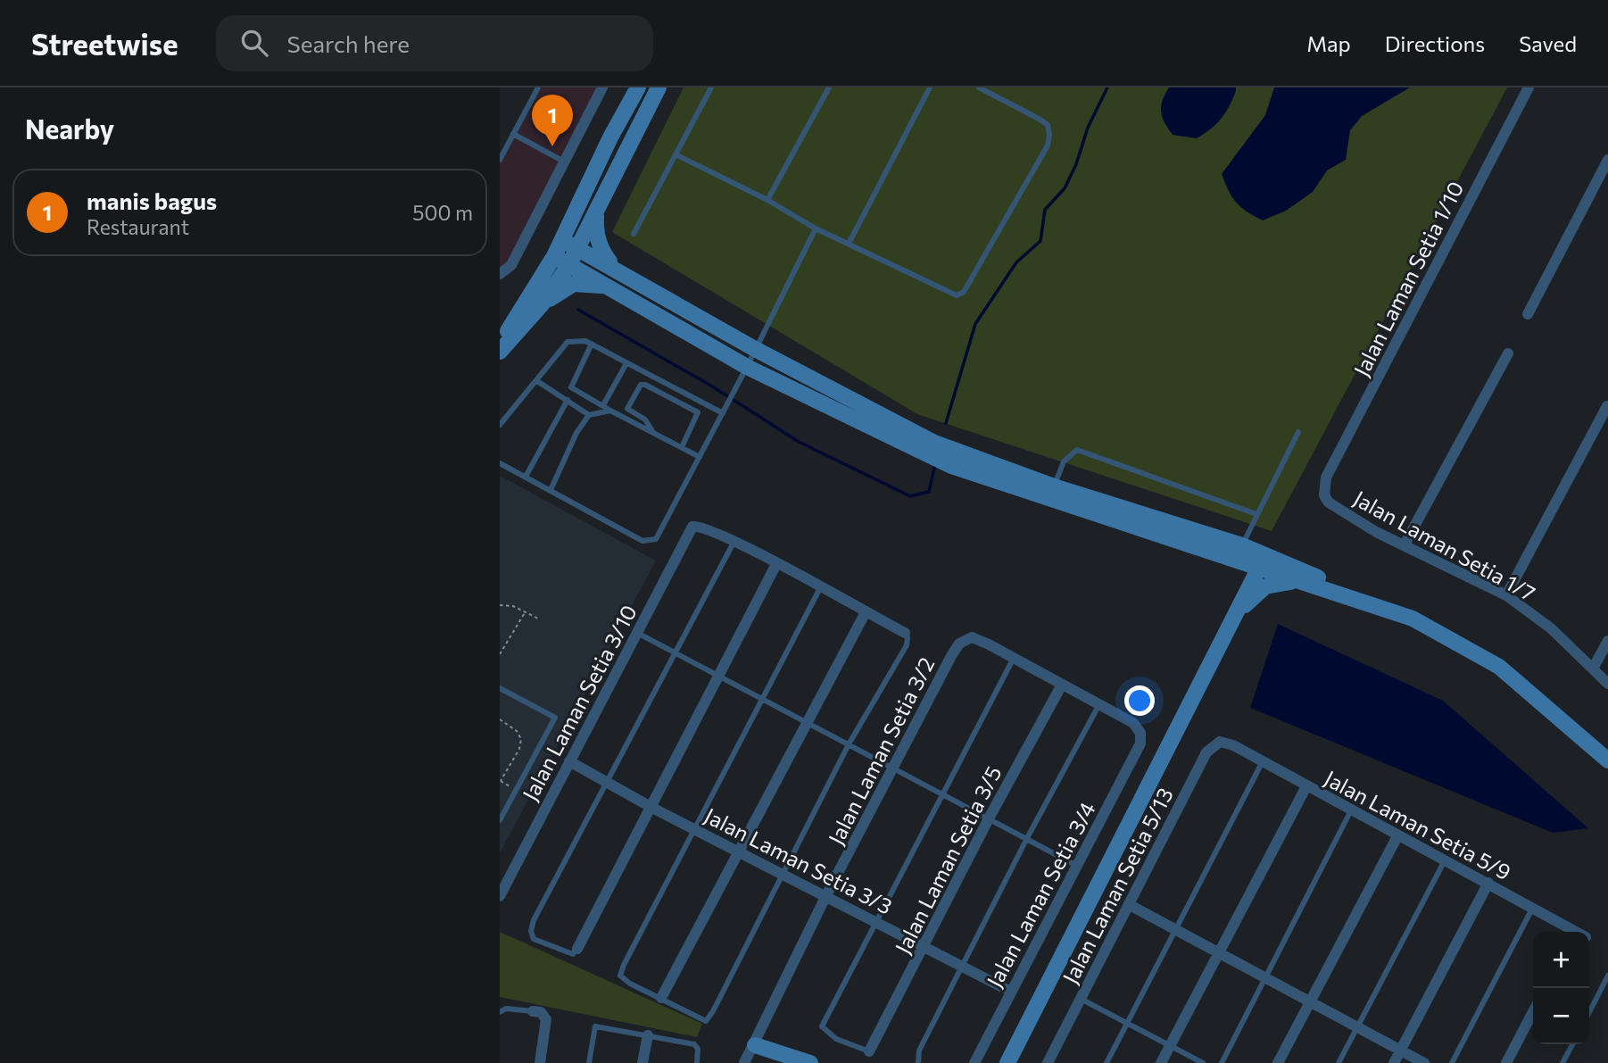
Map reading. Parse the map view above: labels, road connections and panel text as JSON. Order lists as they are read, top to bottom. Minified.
{"streets":{"street":["Jalan Laman Setia 1/10","Jalan Laman Setia 1/7","Jalan Laman Setia 3/10","Jalan Laman Setia 3/2","Jalan Laman Setia 5/9","Jalan Laman Setia 3/5","Jalan Laman Setia 3/3","Jalan Laman Setia 5/13","Jalan Laman Setia 3/4"]},"crossings":[["Jalan Laman Setia 1/10","Jalan Laman Setia 1/7"],["Jalan Laman Setia 3/10","Jalan Laman Setia 3/3"],["Jalan Laman Setia 3/2","Jalan Laman Setia 3/3"],["Jalan Laman Setia 5/9","Jalan Laman Setia 5/13"],["Jalan Laman Setia 3/5","Jalan Laman Setia 3/3"],["Jalan Laman Setia 3/3","Jalan Laman Setia 3/4"]],"page":{"header":"Streetwise","search":"Search here","nav":["Map","Directions","Saved"],"heading":"Nearby","pins":"1","list":[{"mark":"1","name":"manis bagus","note":"Restaurant","value":"500 m"}],"map_buttons":["+","−"]}}
